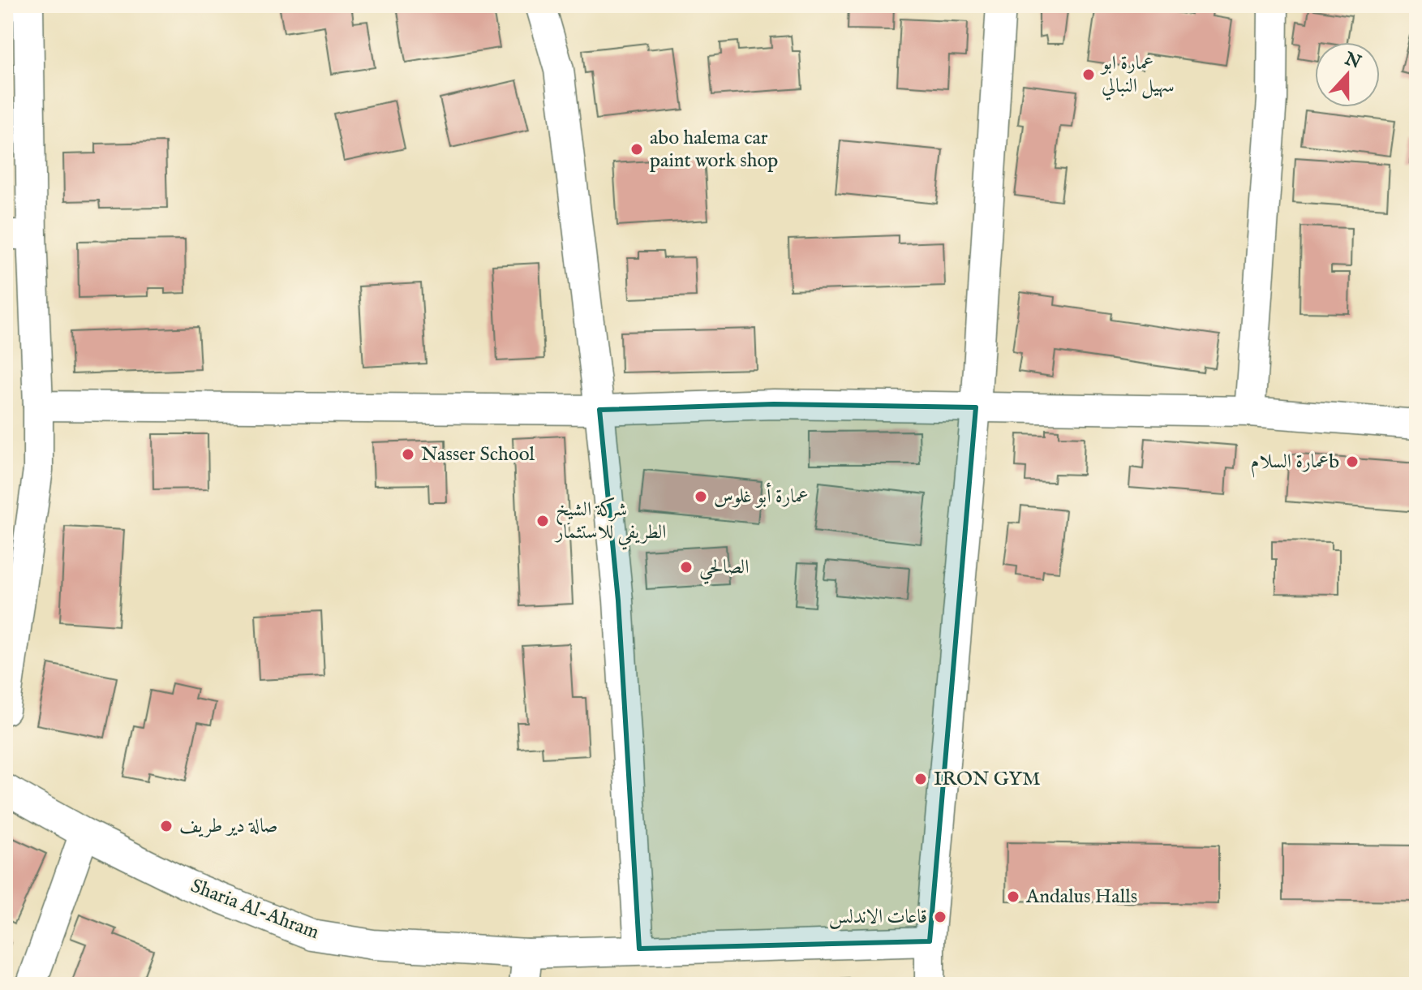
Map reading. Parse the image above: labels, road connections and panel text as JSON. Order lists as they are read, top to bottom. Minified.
{"streets":{"street":["Sharia Al-Ahram"]},"places":["عمارة ابو سهيل النبالي","abo halema car paint work shop","Nasser School","عمارة السلامb","عمارة أبو غلوس","شركة الشيخ الطريفي للاستثمار","الصالحي","IRON GYM","صالة دير طريف","Andalus Halls","قاعات الاندلس"],"north":"top"}
